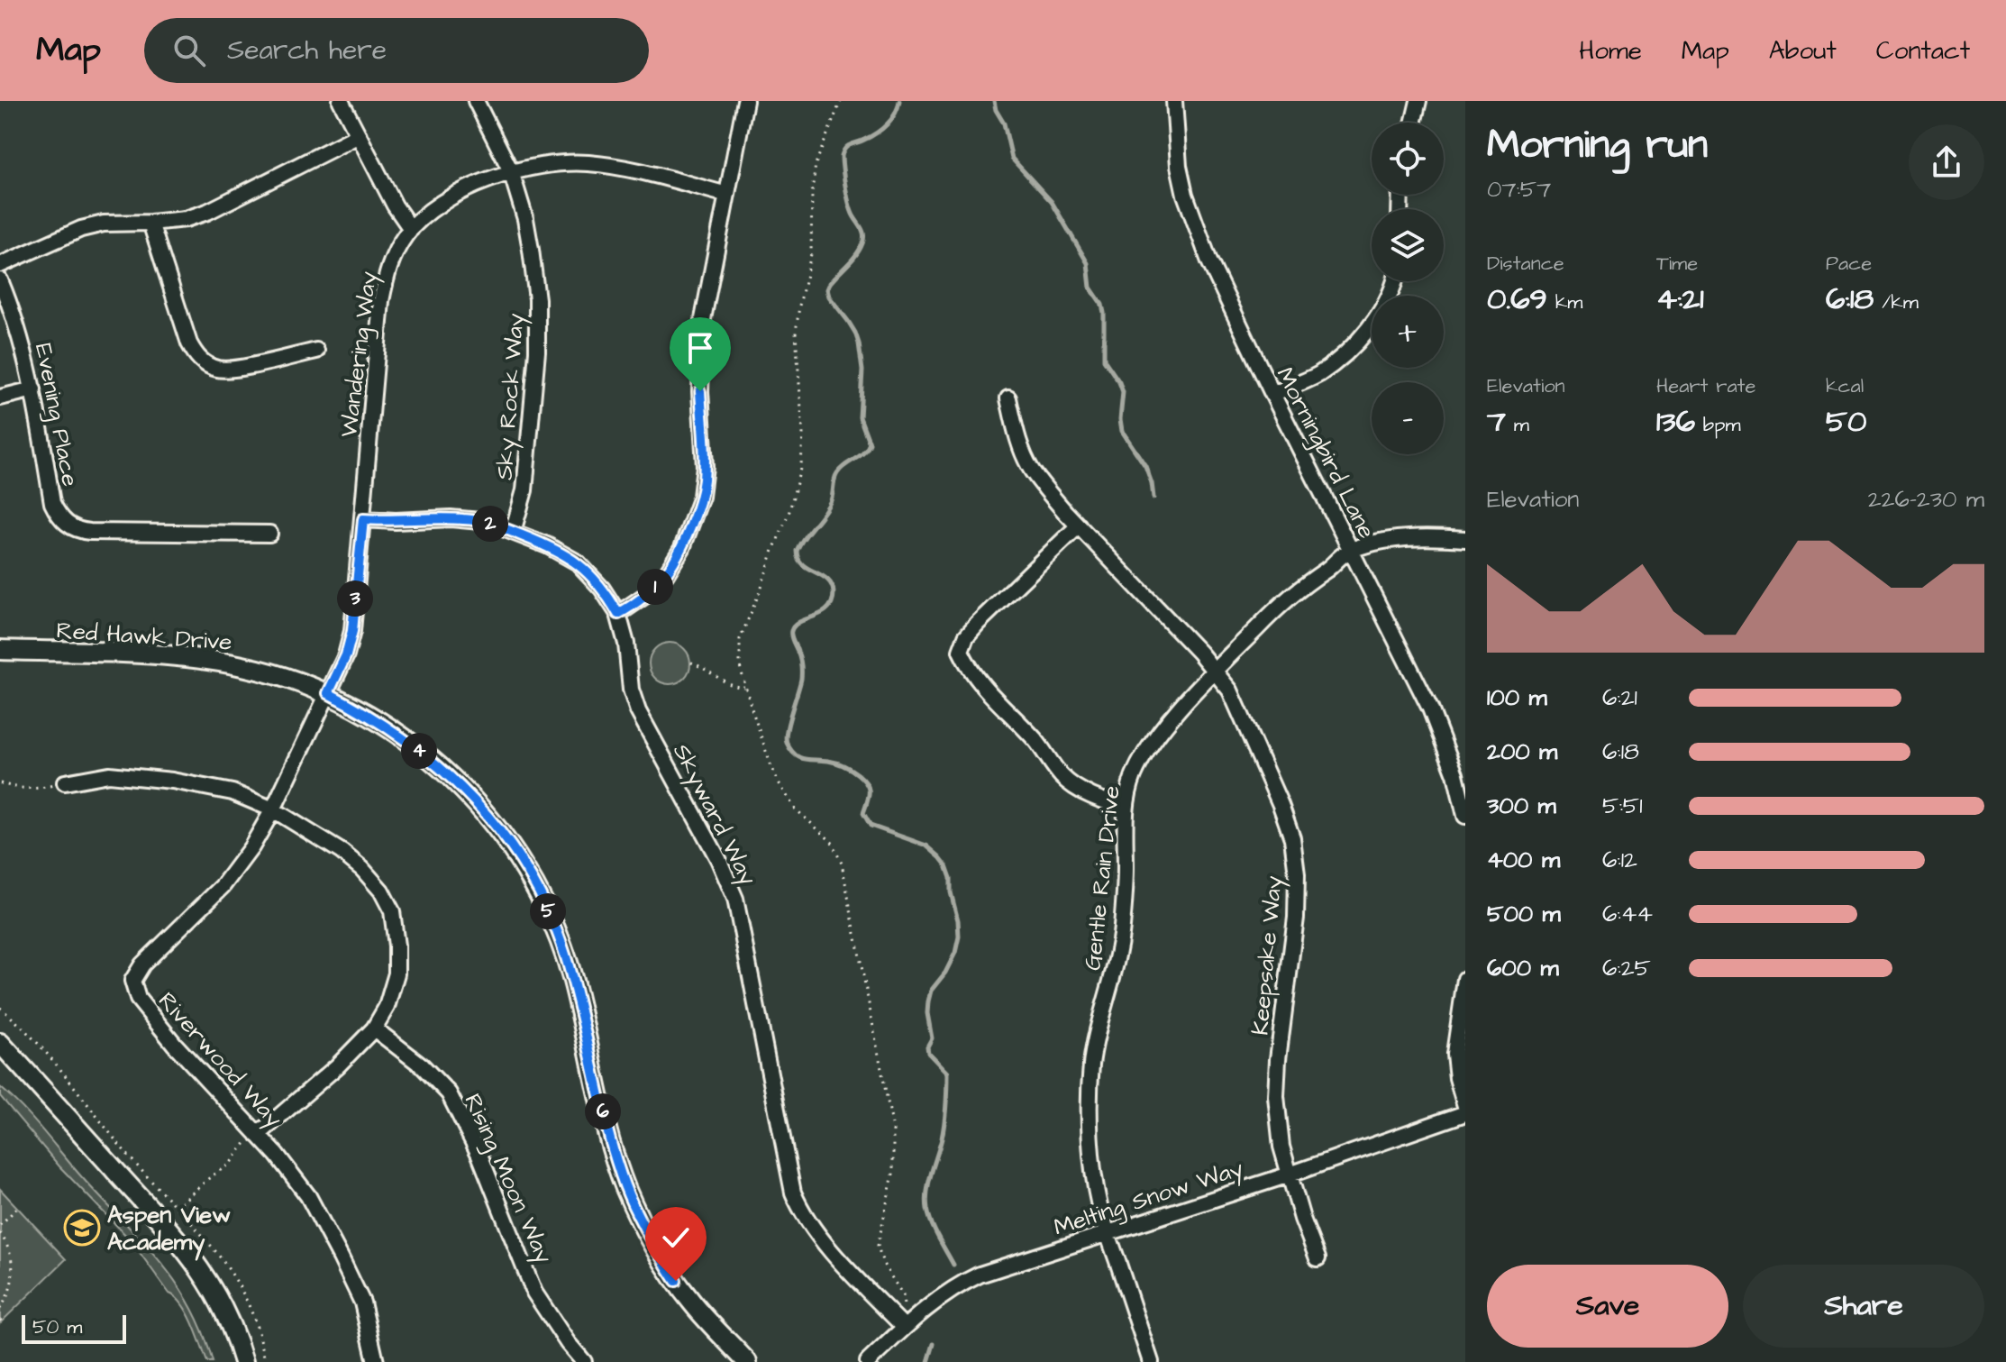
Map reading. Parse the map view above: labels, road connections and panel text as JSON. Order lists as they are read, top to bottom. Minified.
{"streets":{"street":["Wandering Way","Sky Rock Way","Evening Place","Morningbird Lane","Red Hawk Drive","Skyward Way","Gentle Rain Drive","Keepsake Way","Riverwood Way","Rising Moon Way","Melting Snow Way"]},"crossings":[["Wandering Way","Sky Rock Way"],["Wandering Way","Red Hawk Drive"],["Wandering Way","Skyward Way"],["Wandering Way","Riverwood Way"],["Sky Rock Way","Skyward Way"],["Morningbird Lane","Gentle Rain Drive"],["Red Hawk Drive","Riverwood Way"],["Skyward Way","Melting Snow Way"],["Gentle Rain Drive","Keepsake Way"],["Gentle Rain Drive","Melting Snow Way"],["Keepsake Way","Melting Snow Way"]],"places":{"school or university":["Aspen View Academy"]},"scale_bar":"50 m","page":{"header":"Map","search":"Search here","nav":["Home","Map","About","Contact"],"heading":["Morning run","07:57"],"map_buttons":["+","−"],"stats":[["Distance","0.69 km"],["Time","4:21"],["Pace","6:18 /km"],["Elevation","7 m"],["Heart rate","136 bpm"],["kcal","50"]],"chart":["Elevation","226–230 m"],"pins":["2","1","3","4","5","6"],"list":[{"name":"100 m","note":"6:21"},{"name":"200 m","note":"6:18"},{"name":"300 m","note":"5:51"},{"name":"400 m","note":"6:12"},{"name":"500 m","note":"6:44"},{"name":"600 m","note":"6:25"}],"buttons":["Save","Share"],"scale":"50 m"}}
